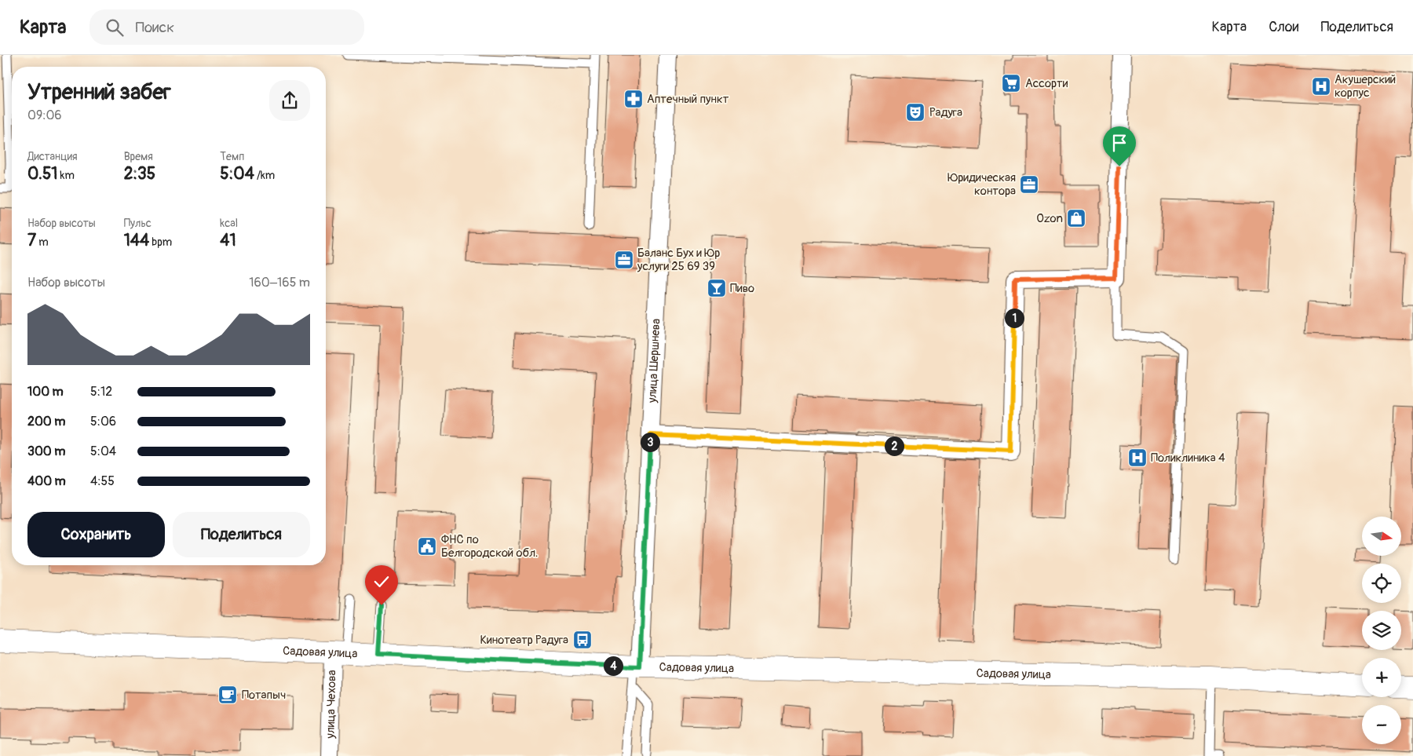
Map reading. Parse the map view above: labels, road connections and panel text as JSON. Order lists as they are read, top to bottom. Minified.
{"streets":{"main road":["Садовая улица"],"street":["улица Шершнева","улица Чехова"]},"crossings":[["улица Шершнева","Садовая улица"],["Садовая улица","улица Чехова"]],"places":{"supermarket":["Ассорти"],"hospital":["Акушерский корпус","Поликлиника 4"],"pharmacy":["Аптечный пункт"],"theatre":["Радуга"],"office":["Юридическая контора","Баланс Бух и Юр услуги 25 69 39"],"shop":["Ozon"],"bar":["Пиво"],"public building":["ФНС по Белгородской обл."],"bus stop":["Кинотеатр Радуга"],"cafe":["Потапыч"]},"north":"right","page":{"header":"Карта","search":"Поиск","nav":["Карта","Слои","Поделиться"],"heading":["Утренний забег","09:06"],"stats":[["Дистанция","0.51 km"],["Время","2:35"],["Темп","5:04 /km"],["Набор высоты","7 m"],["Пульс","144 bpm"],["kcal","41"]],"chart":["Набор высоты","160–165 m"],"pins":["1","3","2","4"],"list":[{"name":"100 m","note":"5:12"},{"name":"200 m","note":"5:06"},{"name":"300 m","note":"5:04"},{"name":"400 m","note":"4:55"}],"buttons":["Сохранить","Поделиться"],"map_buttons":["+","−"]}}
